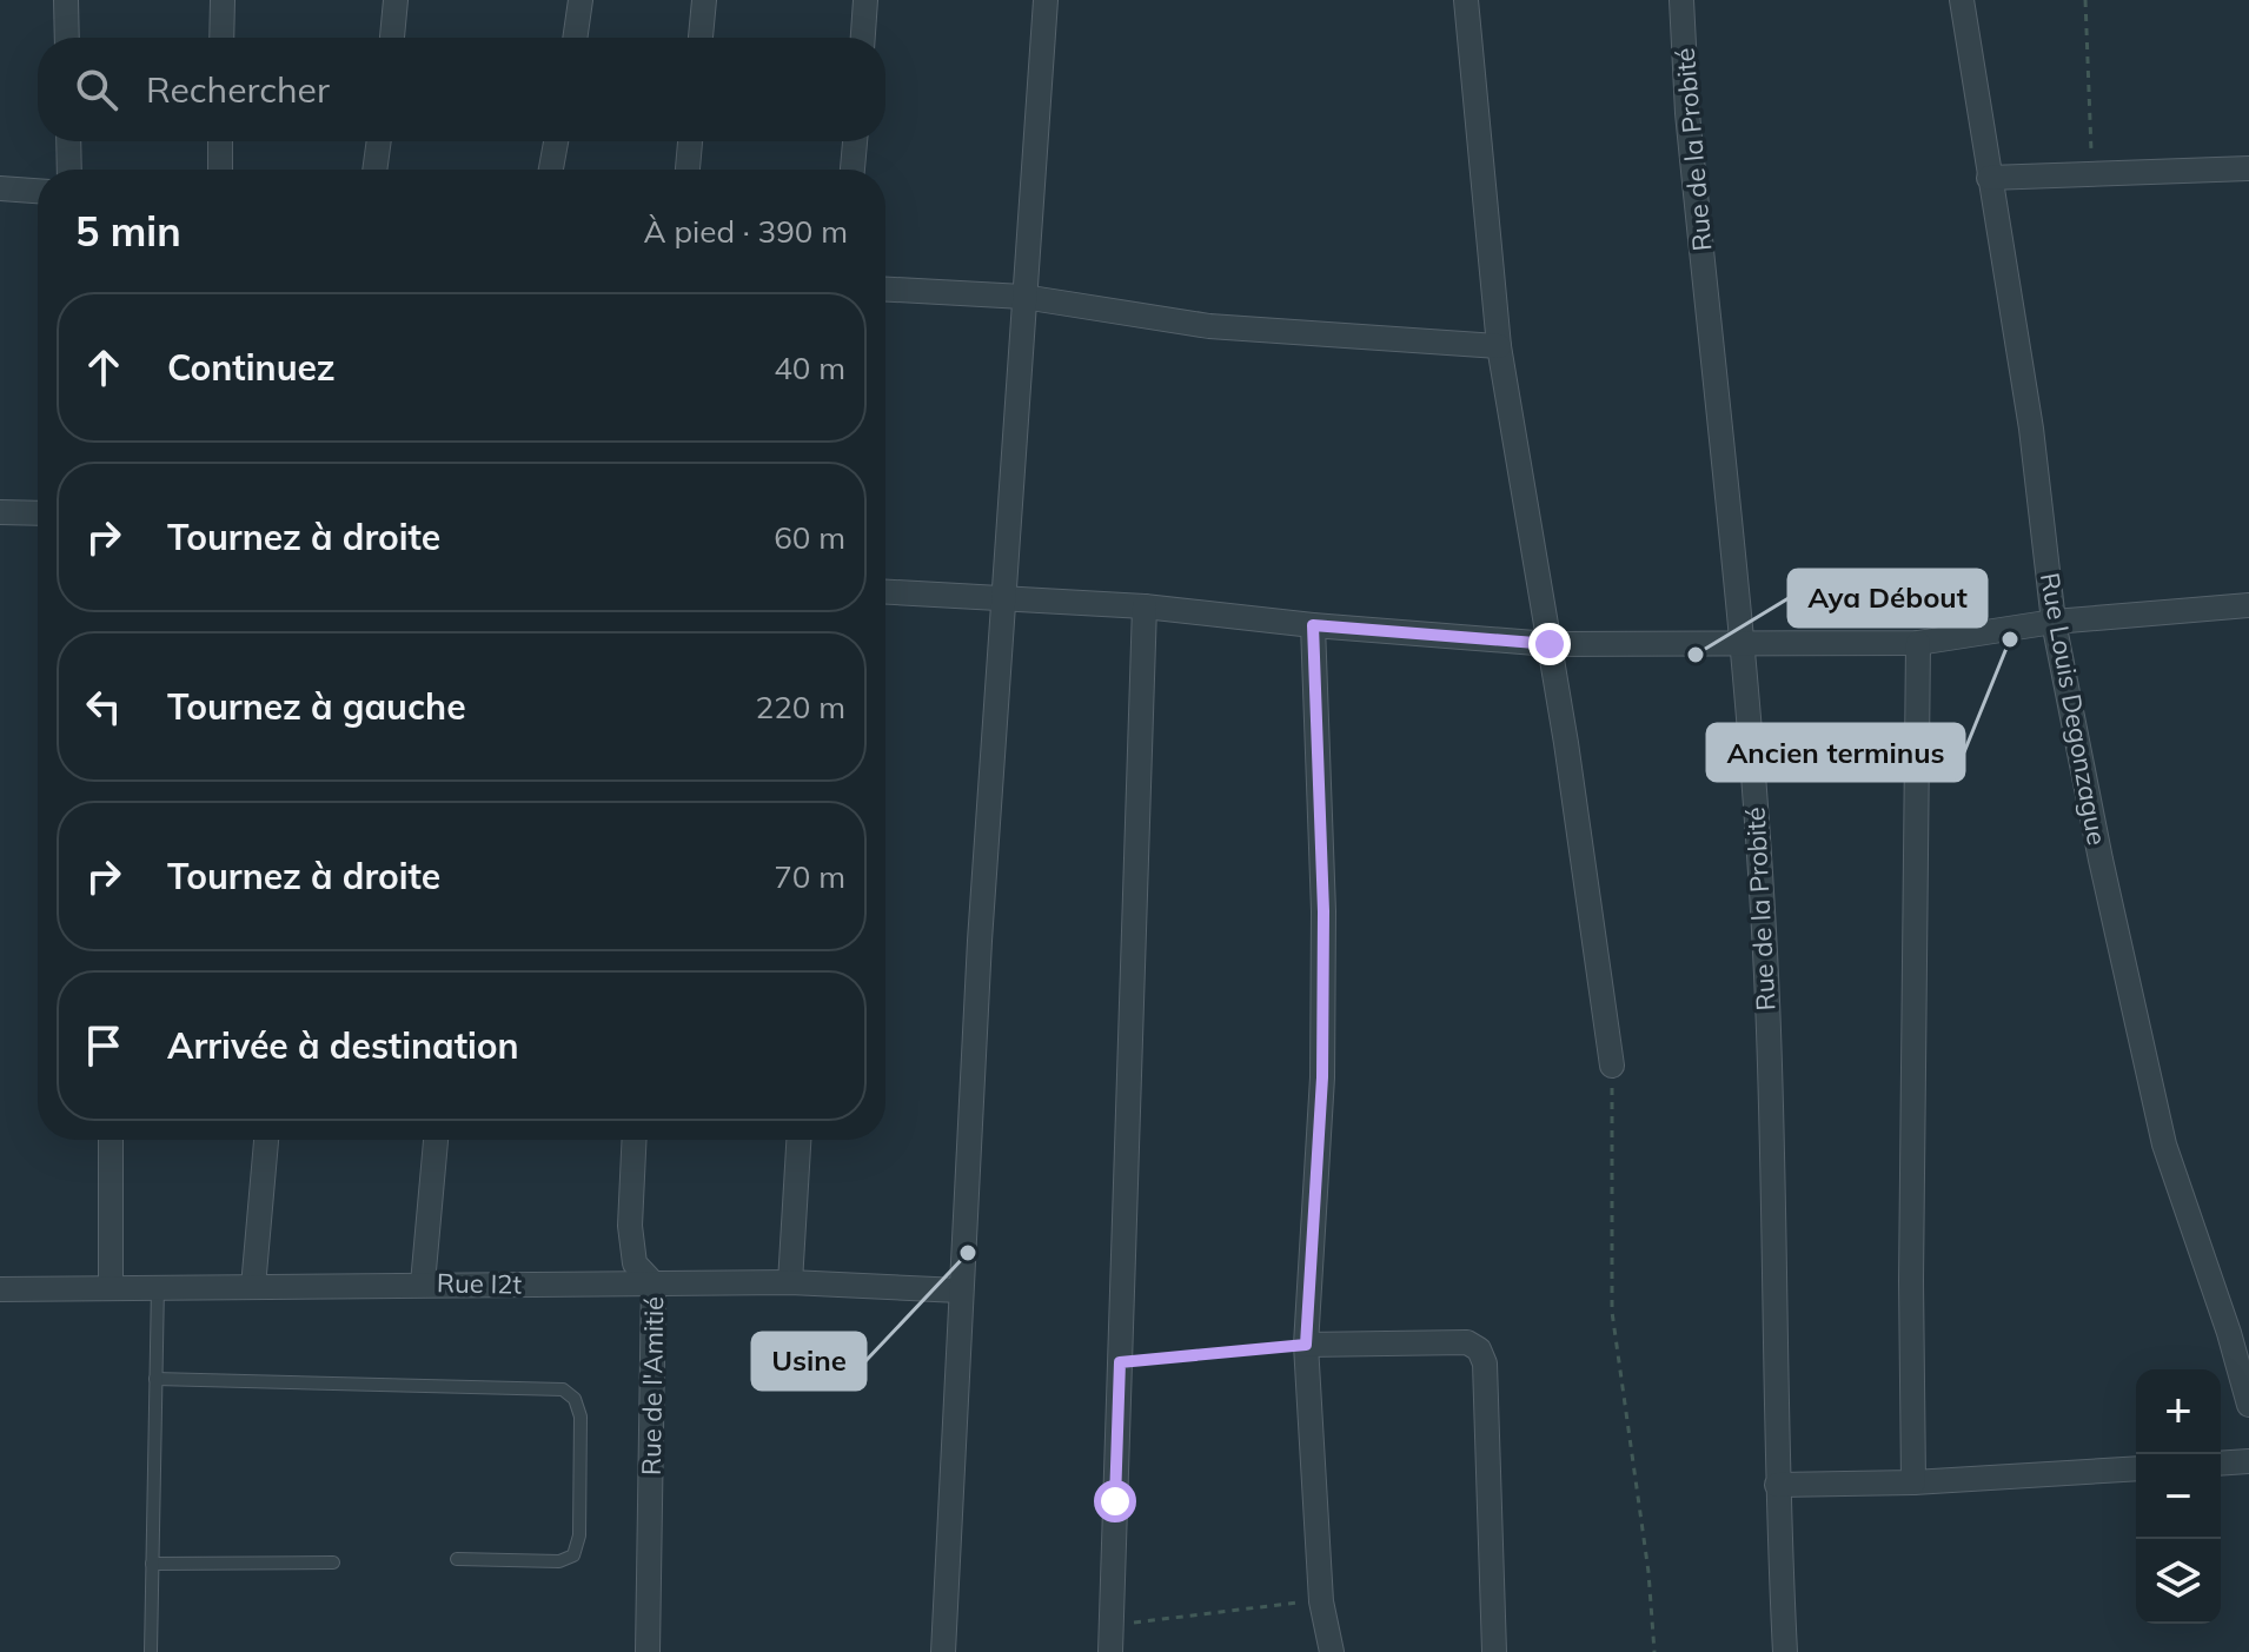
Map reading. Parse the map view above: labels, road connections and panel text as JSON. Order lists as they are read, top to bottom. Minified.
{"streets":{"street":["Rue de la Probité","Rue Louis Degonzague","Rue I2t","Rue de l'Amitié"]},"crossings":[["Rue I2t","Rue de l'Amitié"]],"places":["Ancien terminus","Aya Débout","Usine"],"page":{"search":"Rechercher","heading":["5 min","À pied · 390 m"],"list":[["Continuez","40 m"],["Tournez à droite","60 m"],["Tournez à gauche","220 m"],["Tournez à droite","70 m"],"Arrivée à destination"],"map_buttons":["+","−"]}}
